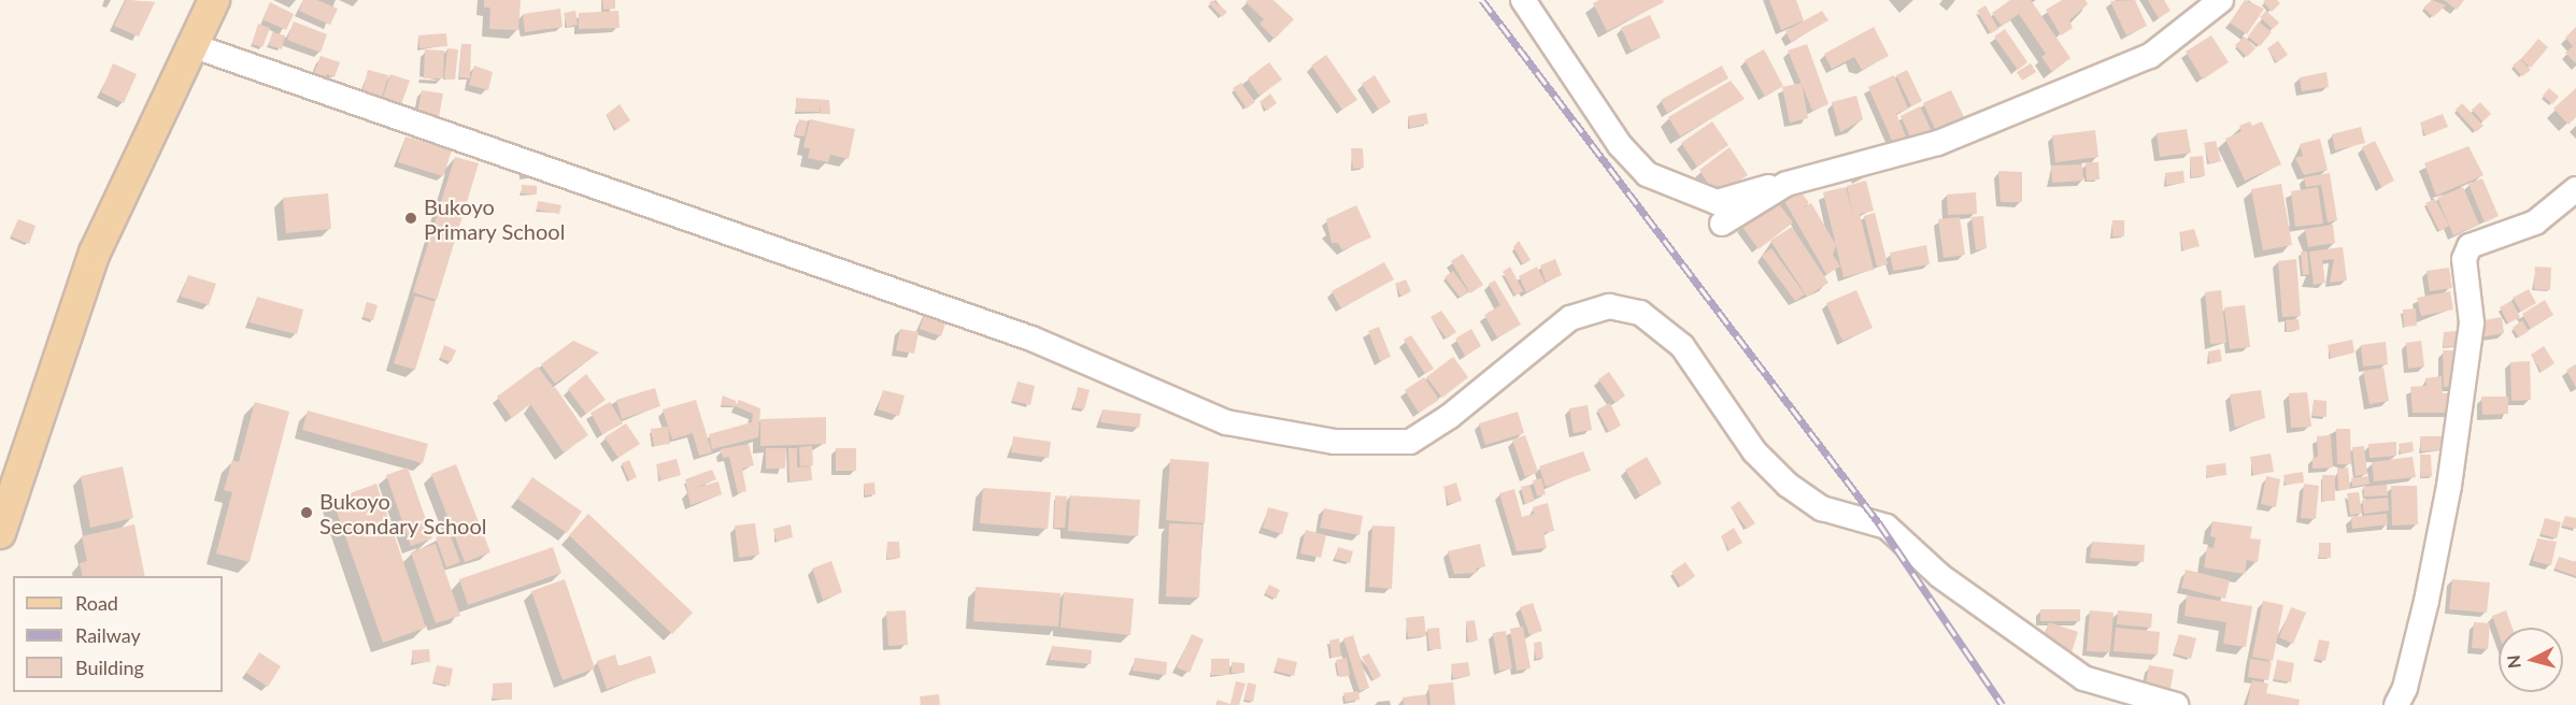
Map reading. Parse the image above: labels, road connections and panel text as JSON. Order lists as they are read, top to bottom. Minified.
{"places":["Bukoyo Primary School","Bukoyo Secondary School"],"legend":["Road","Railway","Building"],"north":"left"}
